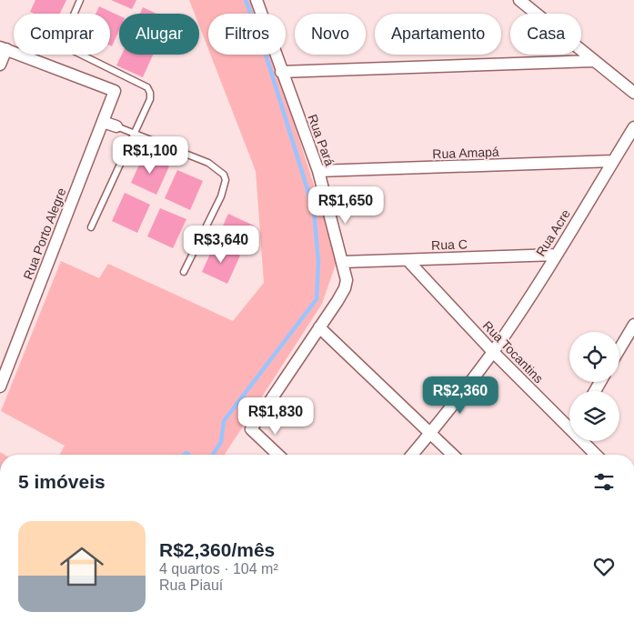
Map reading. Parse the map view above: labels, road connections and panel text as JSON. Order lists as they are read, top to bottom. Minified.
{"streets":{"street":["Rua Pará","Rua Amapá","Rua Acre","Rua Porto Alegre","Rua C","Rua Tocantins"]},"crossings":[["Rua Pará","Rua Amapá"],["Rua Pará","Rua C"],["Rua Amapá","Rua Acre"],["Rua Acre","Rua C"],["Rua Acre","Rua Tocantins"],["Rua C","Rua Tocantins"]],"page":{"chip":["Comprar","Alugar","Filtros","Novo","Apartamento","Casa"],"price":["R$1,100","R$1,650","R$3,640","R$2,360","R$1,830"],"heading":"5 imóveis","list":[{"name":"R$2,360/mês","note":"4 quartos · 104 m² · Rua Piauí"}]}}
